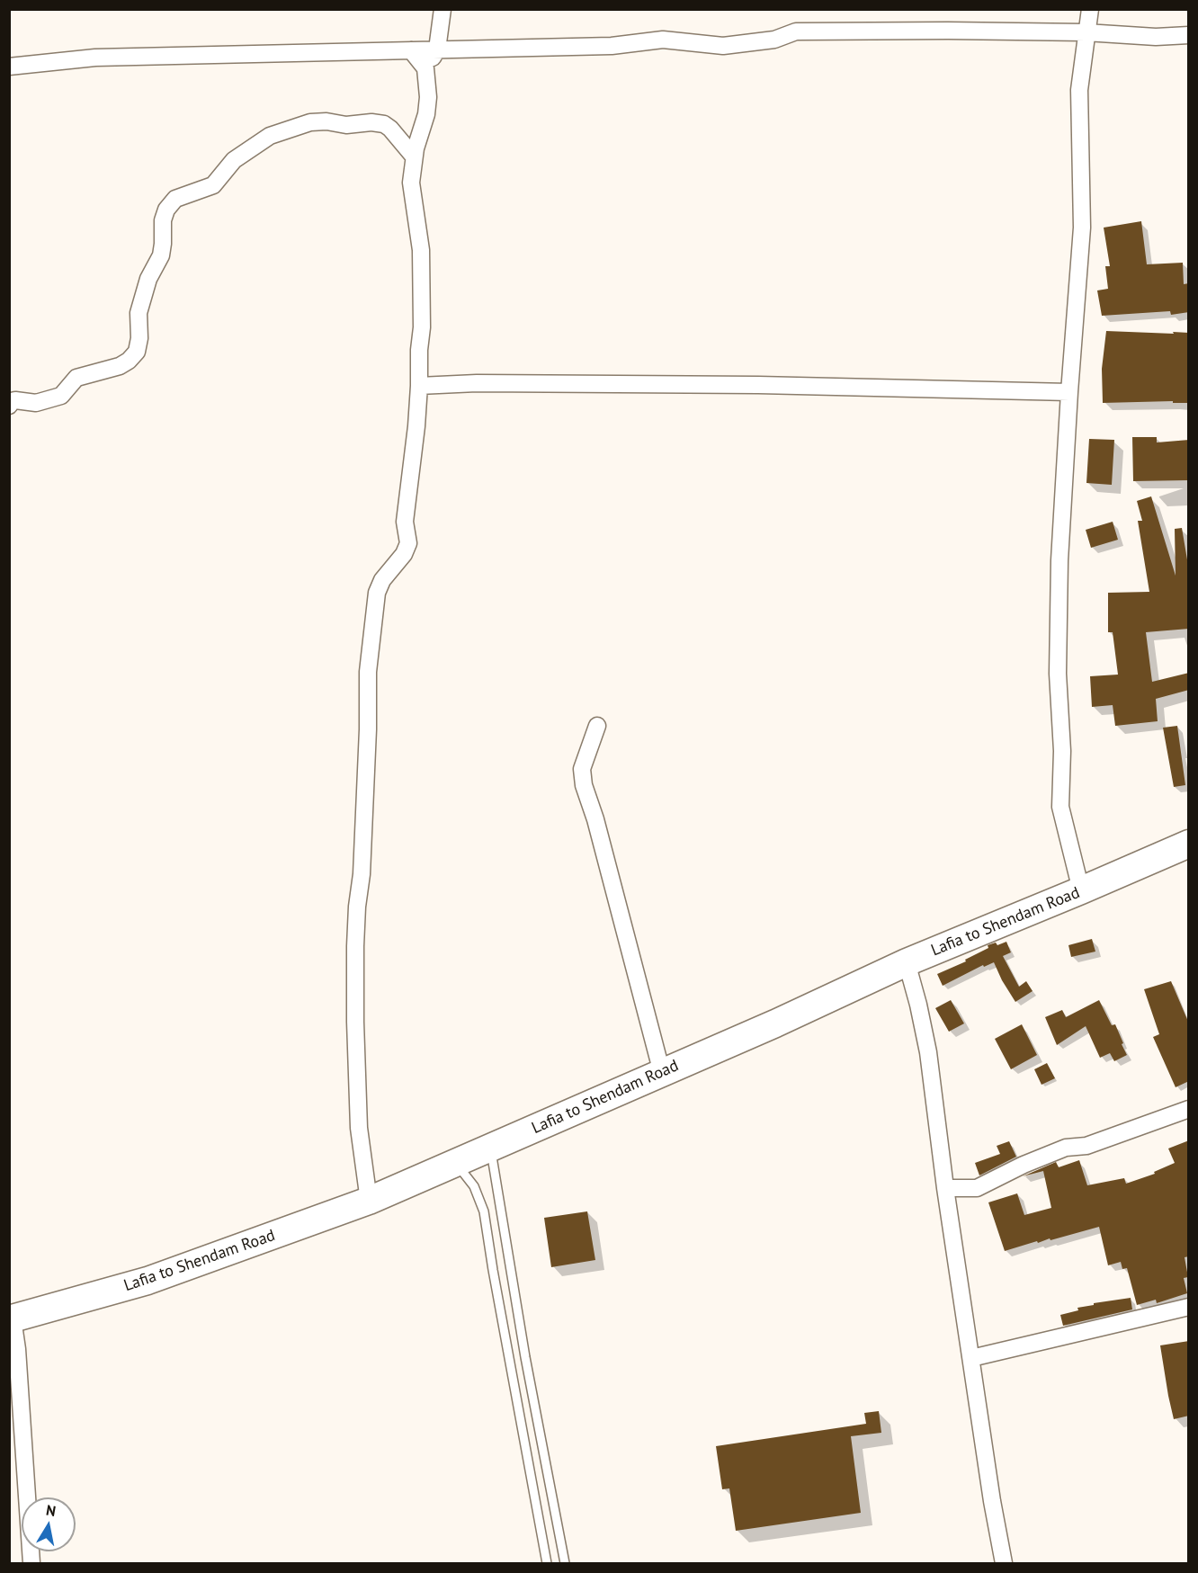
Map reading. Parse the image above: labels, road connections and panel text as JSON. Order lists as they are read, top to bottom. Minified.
{"streets":{"main road":["Lafia to Shendam Road"]},"north":"top"}
